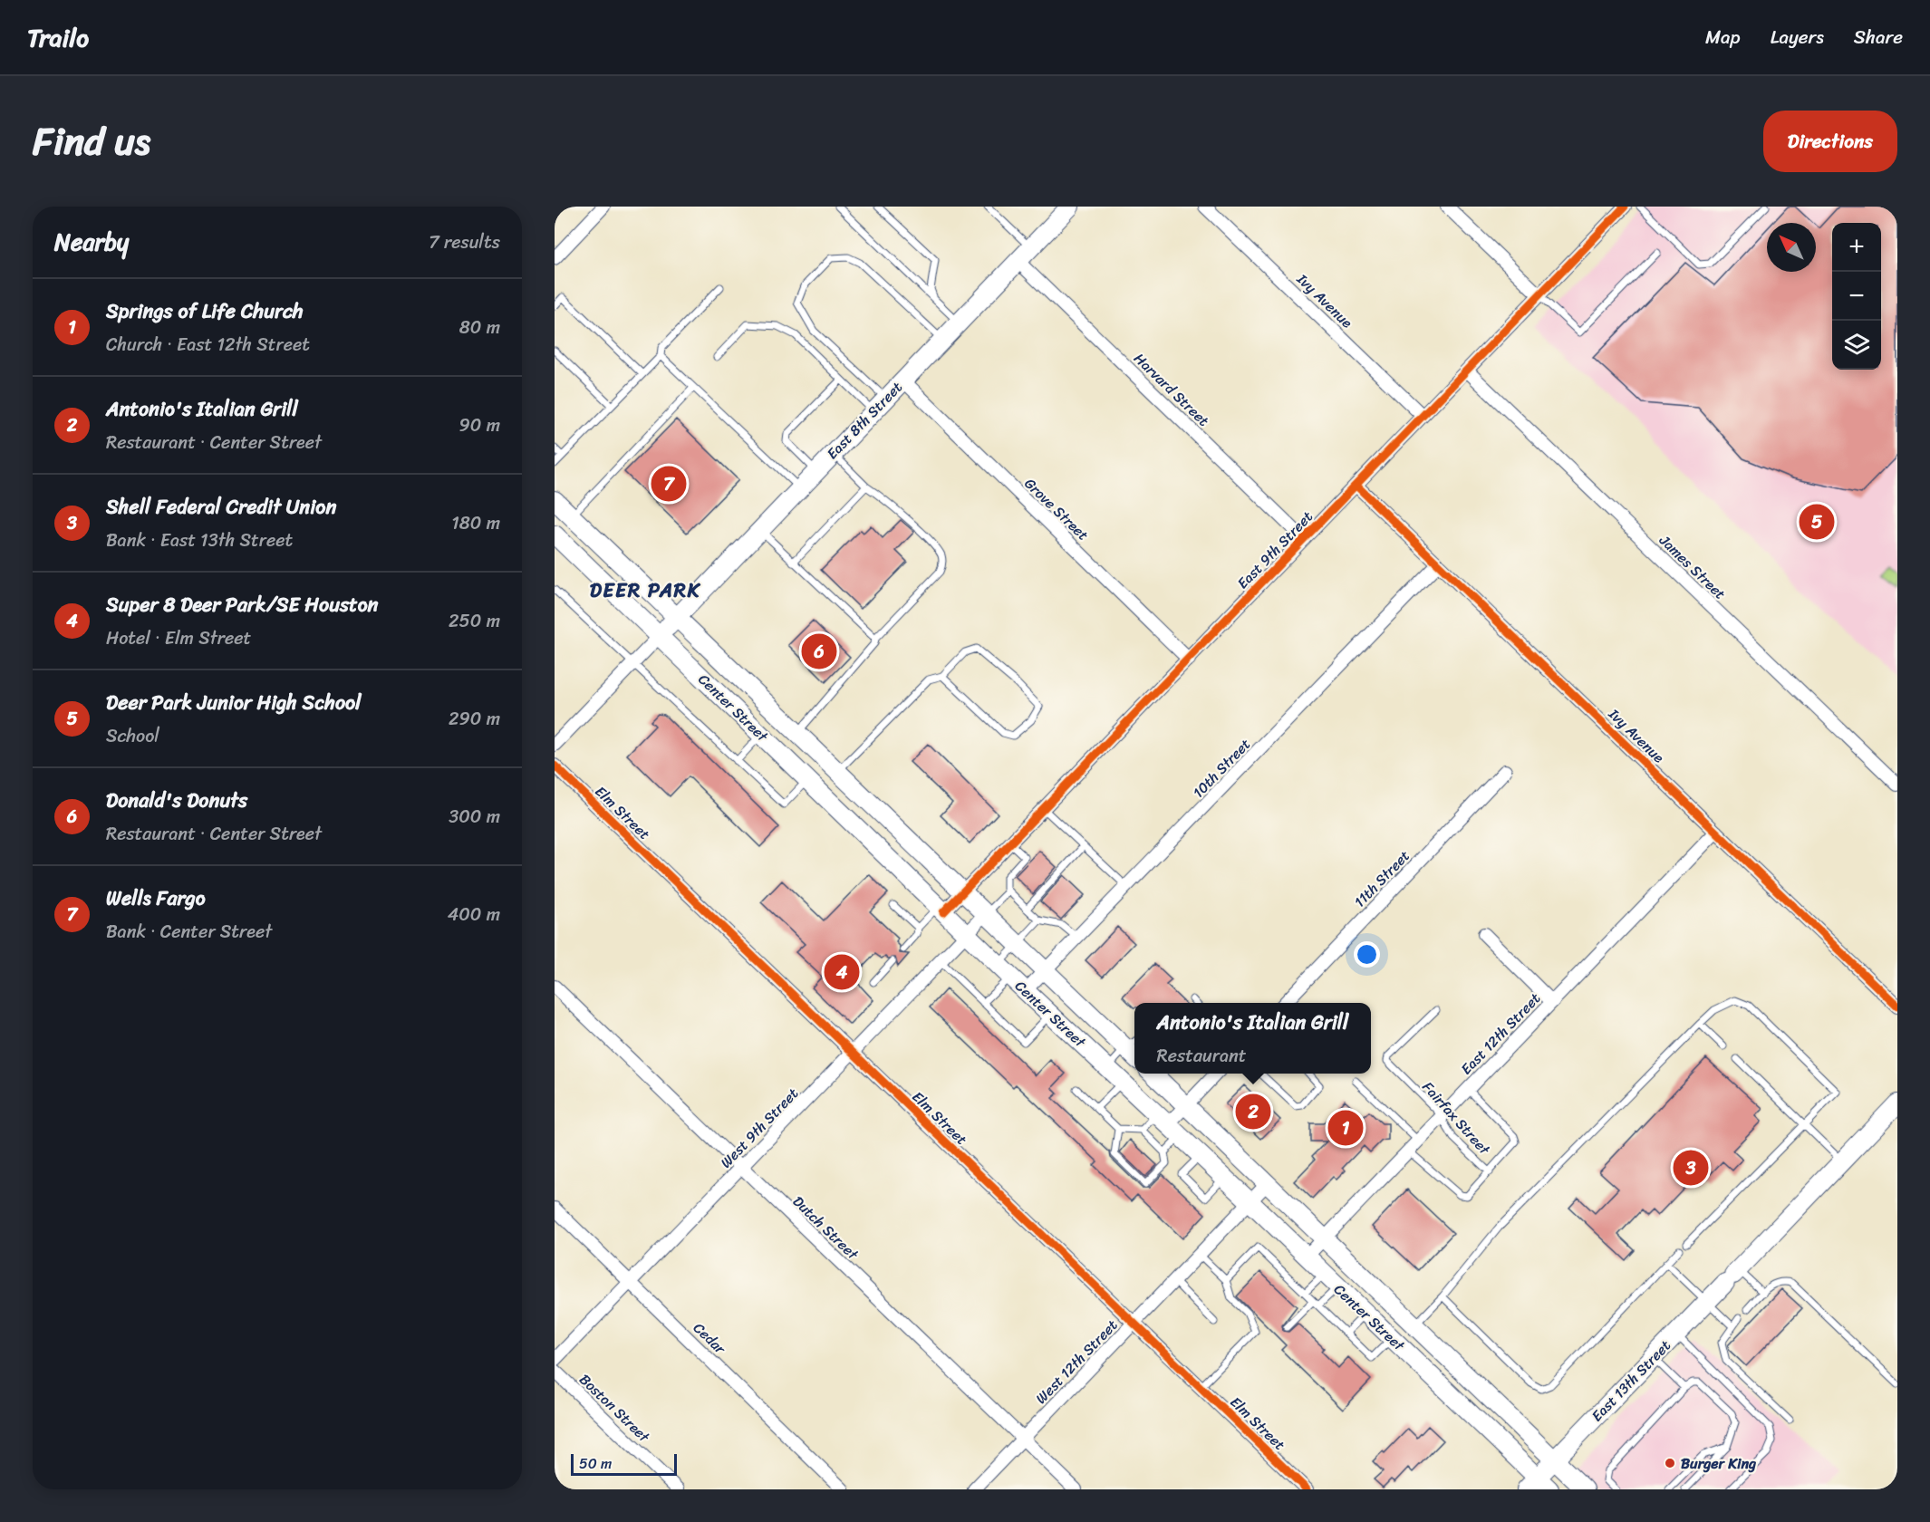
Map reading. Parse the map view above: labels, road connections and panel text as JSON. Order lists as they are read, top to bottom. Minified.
{"streets":{"main road":["East 8th Street","Center Street","East 13th Street"],"street":["Ivy Avenue","Harvard Street","Grove Street","East 9th Street","James Street","10th Street","Elm Street","11th Street","East 12th Street","West 9th Street","Dutch Street","Cedar","West 12th Street","Boston Street"],"lane":["Fairfax Street"]},"crossings":[["Ivy Avenue","East 9th Street"],["Ivy Avenue","10th Street"],["Ivy Avenue","East 12th Street"],["Harvard Street","East 8th Street"],["Harvard Street","East 9th Street"],["East 8th Street","Grove Street"],["East 8th Street","Center Street"],["Grove Street","East 9th Street"],["East 9th Street","James Street"],["East 9th Street","Center Street"],["Center Street","10th Street"],["Center Street","East 12th Street"],["Center Street","West 9th Street"],["Center Street","West 12th Street"],["Center Street","East 13th Street"],["Elm Street","West 9th Street"],["Elm Street","West 12th Street"],["East 12th Street","Fairfax Street"],["West 9th Street","Dutch Street"],["West 9th Street","Cedar"],["Dutch Street","West 12th Street"]],"districts":["DEER PARK"],"places":["Burger King"],"scale_bar":"50 m","north":"top left","page":{"header":"Trailo","nav":["Map","Layers","Share"],"title":"Find us","buttons":"Directions","heading":["Nearby","7 results"],"map_buttons":["+","−"],"list":[{"mark":"1","name":"Springs of Life Church","note":"Church · East 12th Street","value":"80 m"},{"mark":"2","name":"Antonio's Italian Grill","note":"Restaurant · Center Street","value":"90 m"},{"mark":"3","name":"Shell Federal Credit Union","note":"Bank · East 13th Street","value":"180 m"},{"mark":"4","name":"Super 8 Deer Park/SE Houston","note":"Hotel · Elm Street","value":"250 m"},{"mark":"5","name":"Deer Park Junior High School","note":"School","value":"290 m"},{"mark":"6","name":"Donald's Donuts","note":"Restaurant · Center Street","value":"300 m"},{"mark":"7","name":"Wells Fargo","note":"Bank · Center Street","value":"400 m"}],"pins":["7","5","6","4","2","1","3"],"popup":["Antonio's Italian Grill","Restaurant"],"scale":"50 m"}}
